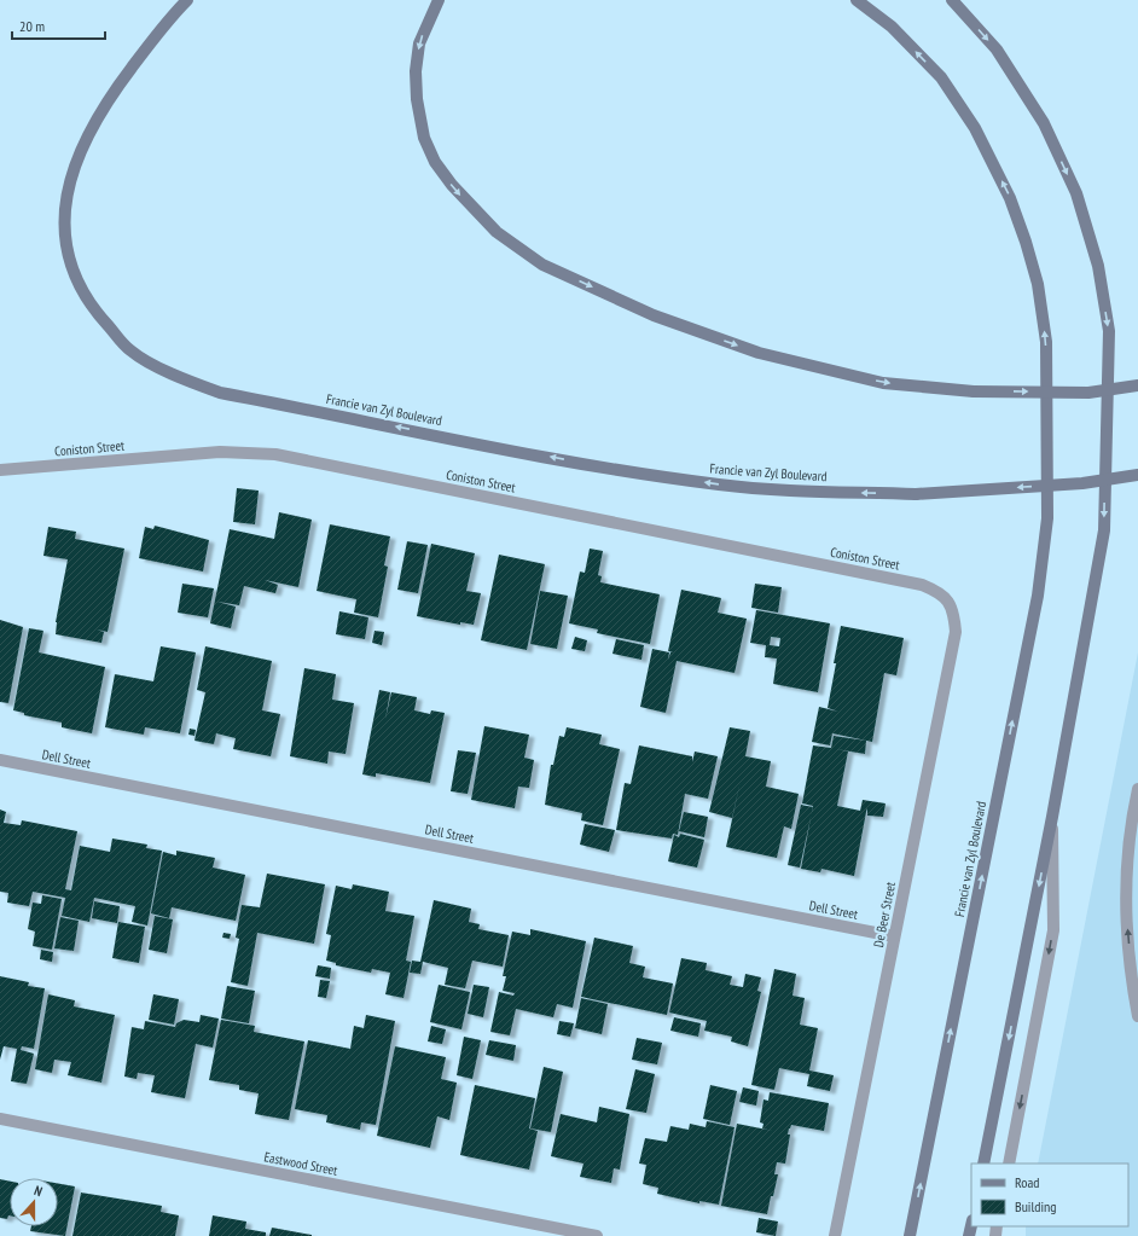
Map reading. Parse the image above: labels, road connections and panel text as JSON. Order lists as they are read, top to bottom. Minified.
{"streets":{"main road":["Francie van Zyl Boulevard"],"street":["Coniston Street","Dell Street","De Beer Street","Eastwood Street"]},"crossings":[["Coniston Street","De Beer Street"],["Dell Street","De Beer Street"]],"legend":["Road","Building"],"scale_bar":"20 m","north":"top"}
